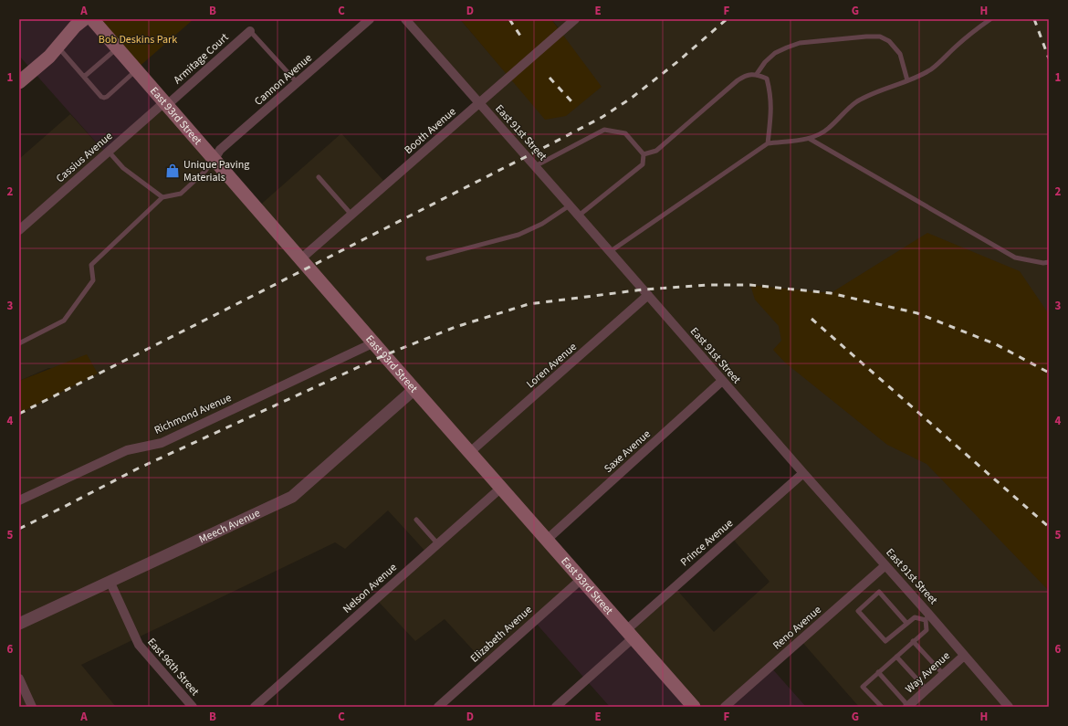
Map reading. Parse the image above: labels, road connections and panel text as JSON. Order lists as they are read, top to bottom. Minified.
{"streets":{"main road":["East 93rd Street"],"street":["Armitage Court","Cannon Avenue","Booth Avenue","East 91st Street","Cassius Avenue","Loren Avenue","Richmond Avenue","Saxe Avenue","Meech Avenue","Prince Avenue","Nelson Avenue","Reno Avenue","Elizabeth Avenue","East 96th Street","Way Avenue"]},"crossings":[["Armitage Court","East 93rd Street"],["Armitage Court","Cassius Avenue"],["Cannon Avenue","East 93rd Street"],["East 93rd Street","Booth Avenue"],["East 93rd Street","Cassius Avenue"],["East 93rd Street","Loren Avenue"],["East 93rd Street","Richmond Avenue"],["East 93rd Street","Saxe Avenue"],["East 93rd Street","Meech Avenue"],["East 93rd Street","Prince Avenue"],["East 93rd Street","Nelson Avenue"],["East 93rd Street","Elizabeth Avenue"],["Booth Avenue","East 91st Street"],["East 91st Street","Loren Avenue"],["East 91st Street","Saxe Avenue"],["East 91st Street","Prince Avenue"],["East 91st Street","Reno Avenue"],["East 91st Street","Way Avenue"],["Meech Avenue","East 96th Street"]],"parks":["Bob Deskins Park"],"places":{"shop":["Unique Paving Materials"]},"grid":{"columns":["A","B","C","D","E","F","G","H"],"rows":["1","2","3","4","5","6"]}}
